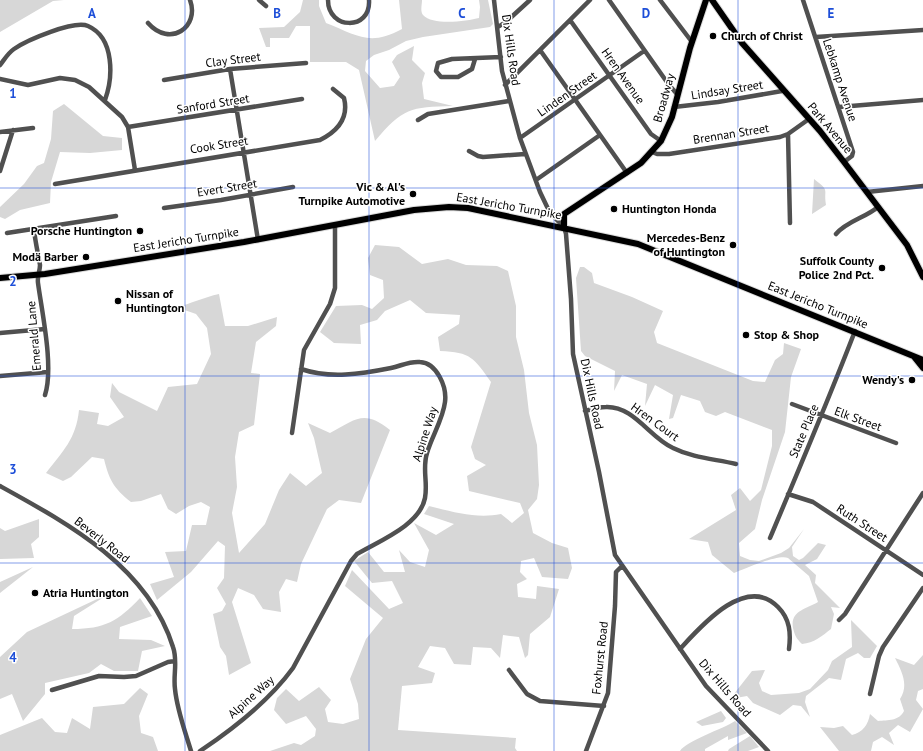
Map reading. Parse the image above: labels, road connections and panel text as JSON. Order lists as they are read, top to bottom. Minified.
{"streets":{"main road":["Broadway","Park Avenue","East Jericho Turnpike"],"street":["Dix Hills Road","Clay Street","Hren Avenue","Lebkamp Avenue","Lindsay Street","Linden Street","Sanford Street","Brennan Street","Cook Street","Evert Street","Emerald Lane","Elk Street","Hren Court","State Place","Alpine Way","Ruth Street","Beverly Road","Foxhurst Road"]},"crossings":[["Dix Hills Road","Linden Street"],["Dix Hills Road","Broadway"],["Dix Hills Road","East Jericho Turnpike"],["Dix Hills Road","Hren Court"],["Dix Hills Road","Foxhurst Road"],["Hren Avenue","Linden Street"],["Hren Avenue","Broadway"],["Lebkamp Avenue","Park Avenue"],["Lindsay Street","Broadway"],["Lindsay Street","Park Avenue"],["Broadway","Brennan Street"],["Broadway","East Jericho Turnpike"],["Park Avenue","Brennan Street"],["East Jericho Turnpike","Emerald Lane"],["East Jericho Turnpike","State Place"],["Elk Street","State Place"],["State Place","Ruth Street"]],"places":["Church of Christ","Vic & Al's Turnpike Automotive","Huntington Honda","Porsche Huntington","Mercedes-Benz of Huntington","Modä Barber","Suffolk County Police 2nd Pct.","Nissan of Huntington","Stop & Shop","Wendy's","Atria Huntington"],"grid":{"columns":["A","B","C","D","E"],"rows":["1","2","3","4"]}}
